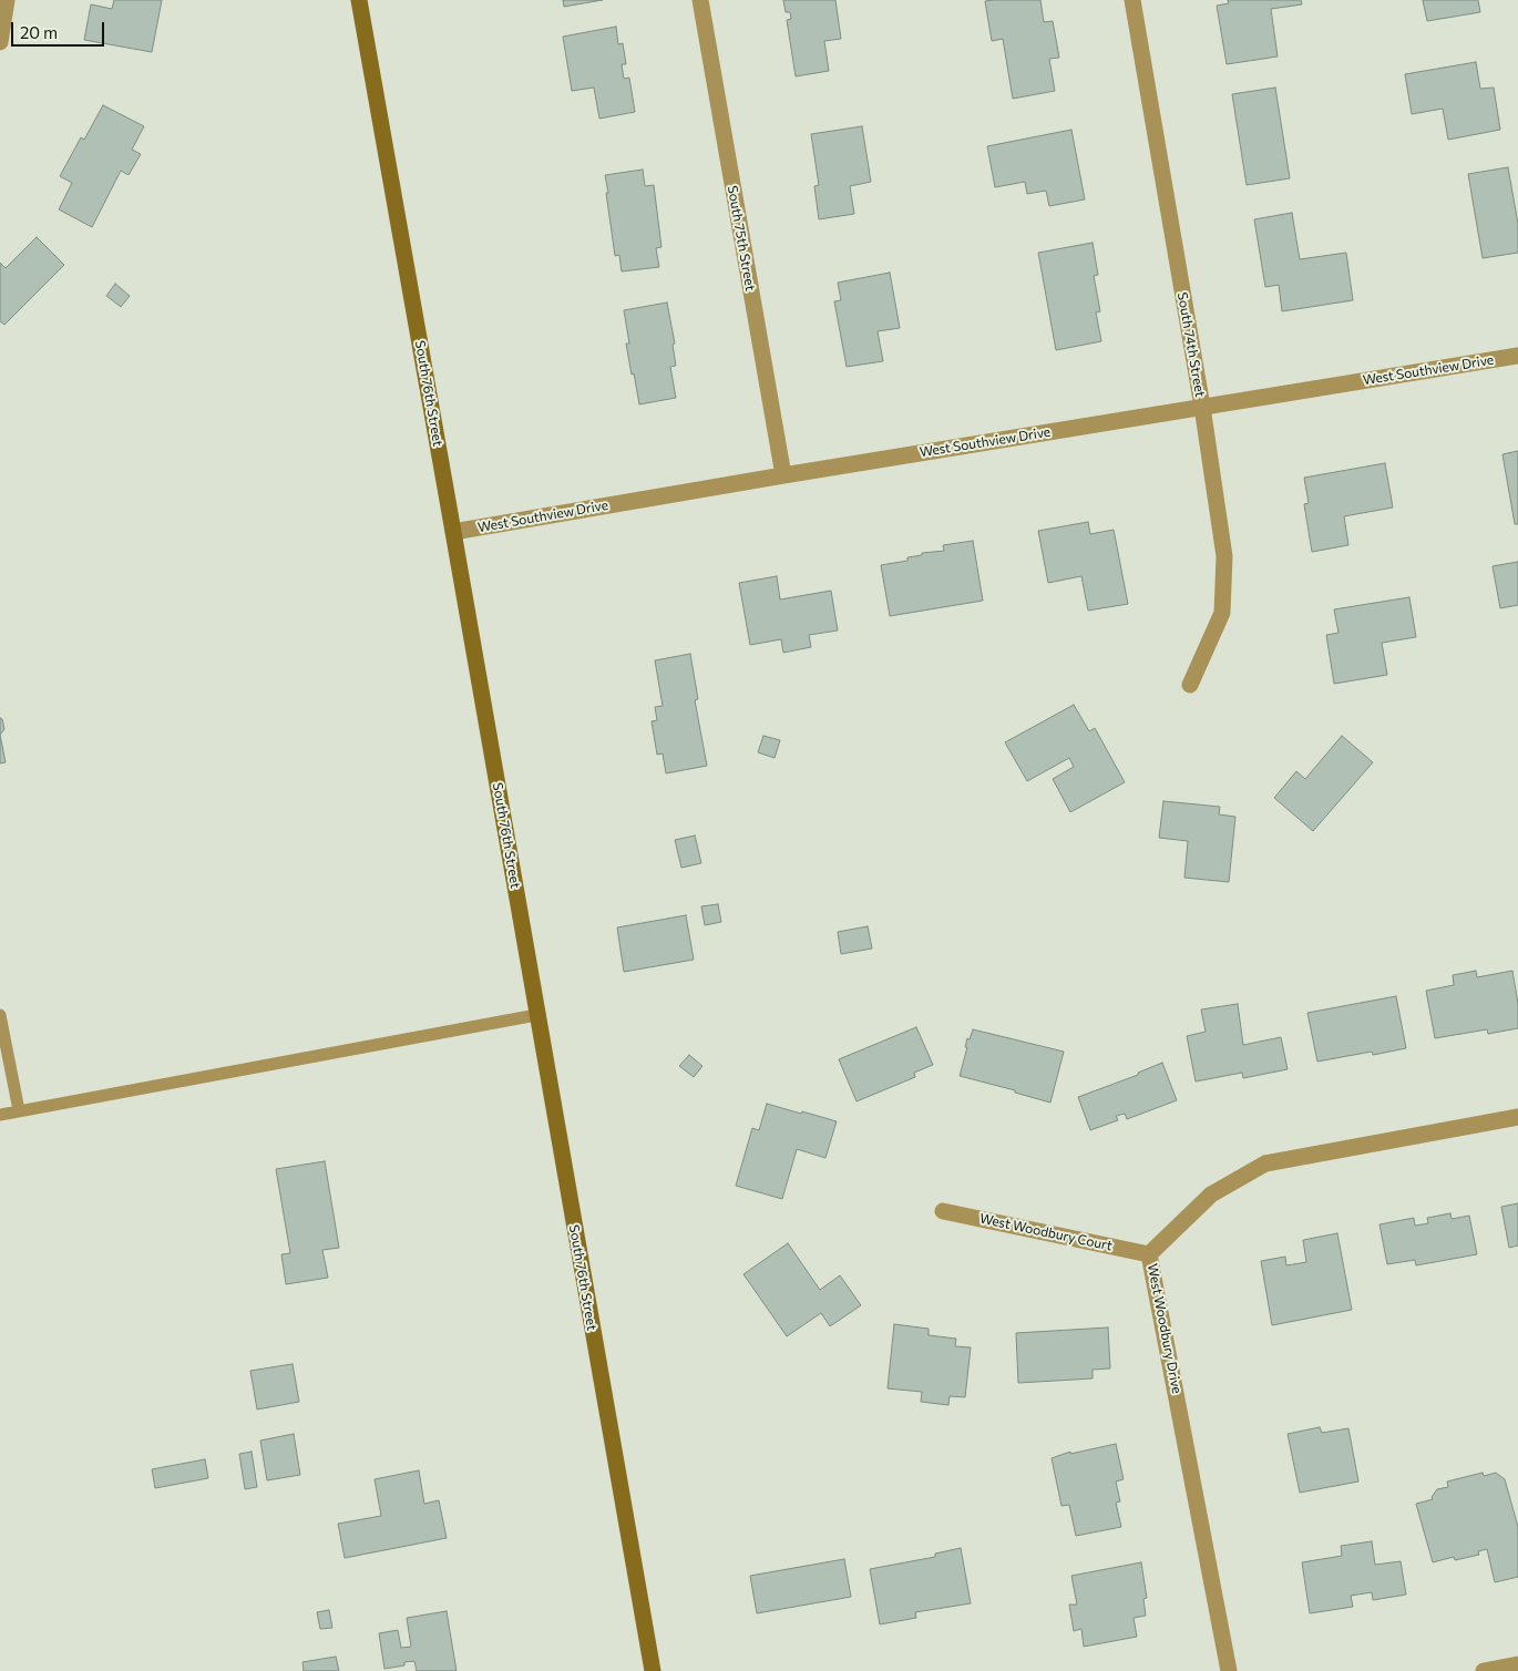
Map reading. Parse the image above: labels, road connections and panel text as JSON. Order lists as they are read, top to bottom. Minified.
{"streets":{"main road":["South 76th Street"],"street":["South 75th Street","South 74th Street","West Southview Drive","West Woodbury Court","West Woodbury Drive"]},"crossings":[["South 75th Street","West Southview Drive"],["South 74th Street","West Southview Drive"],["West Southview Drive","South 76th Street"],["West Woodbury Court","West Woodbury Drive"]],"scale_bar":"20 m"}
